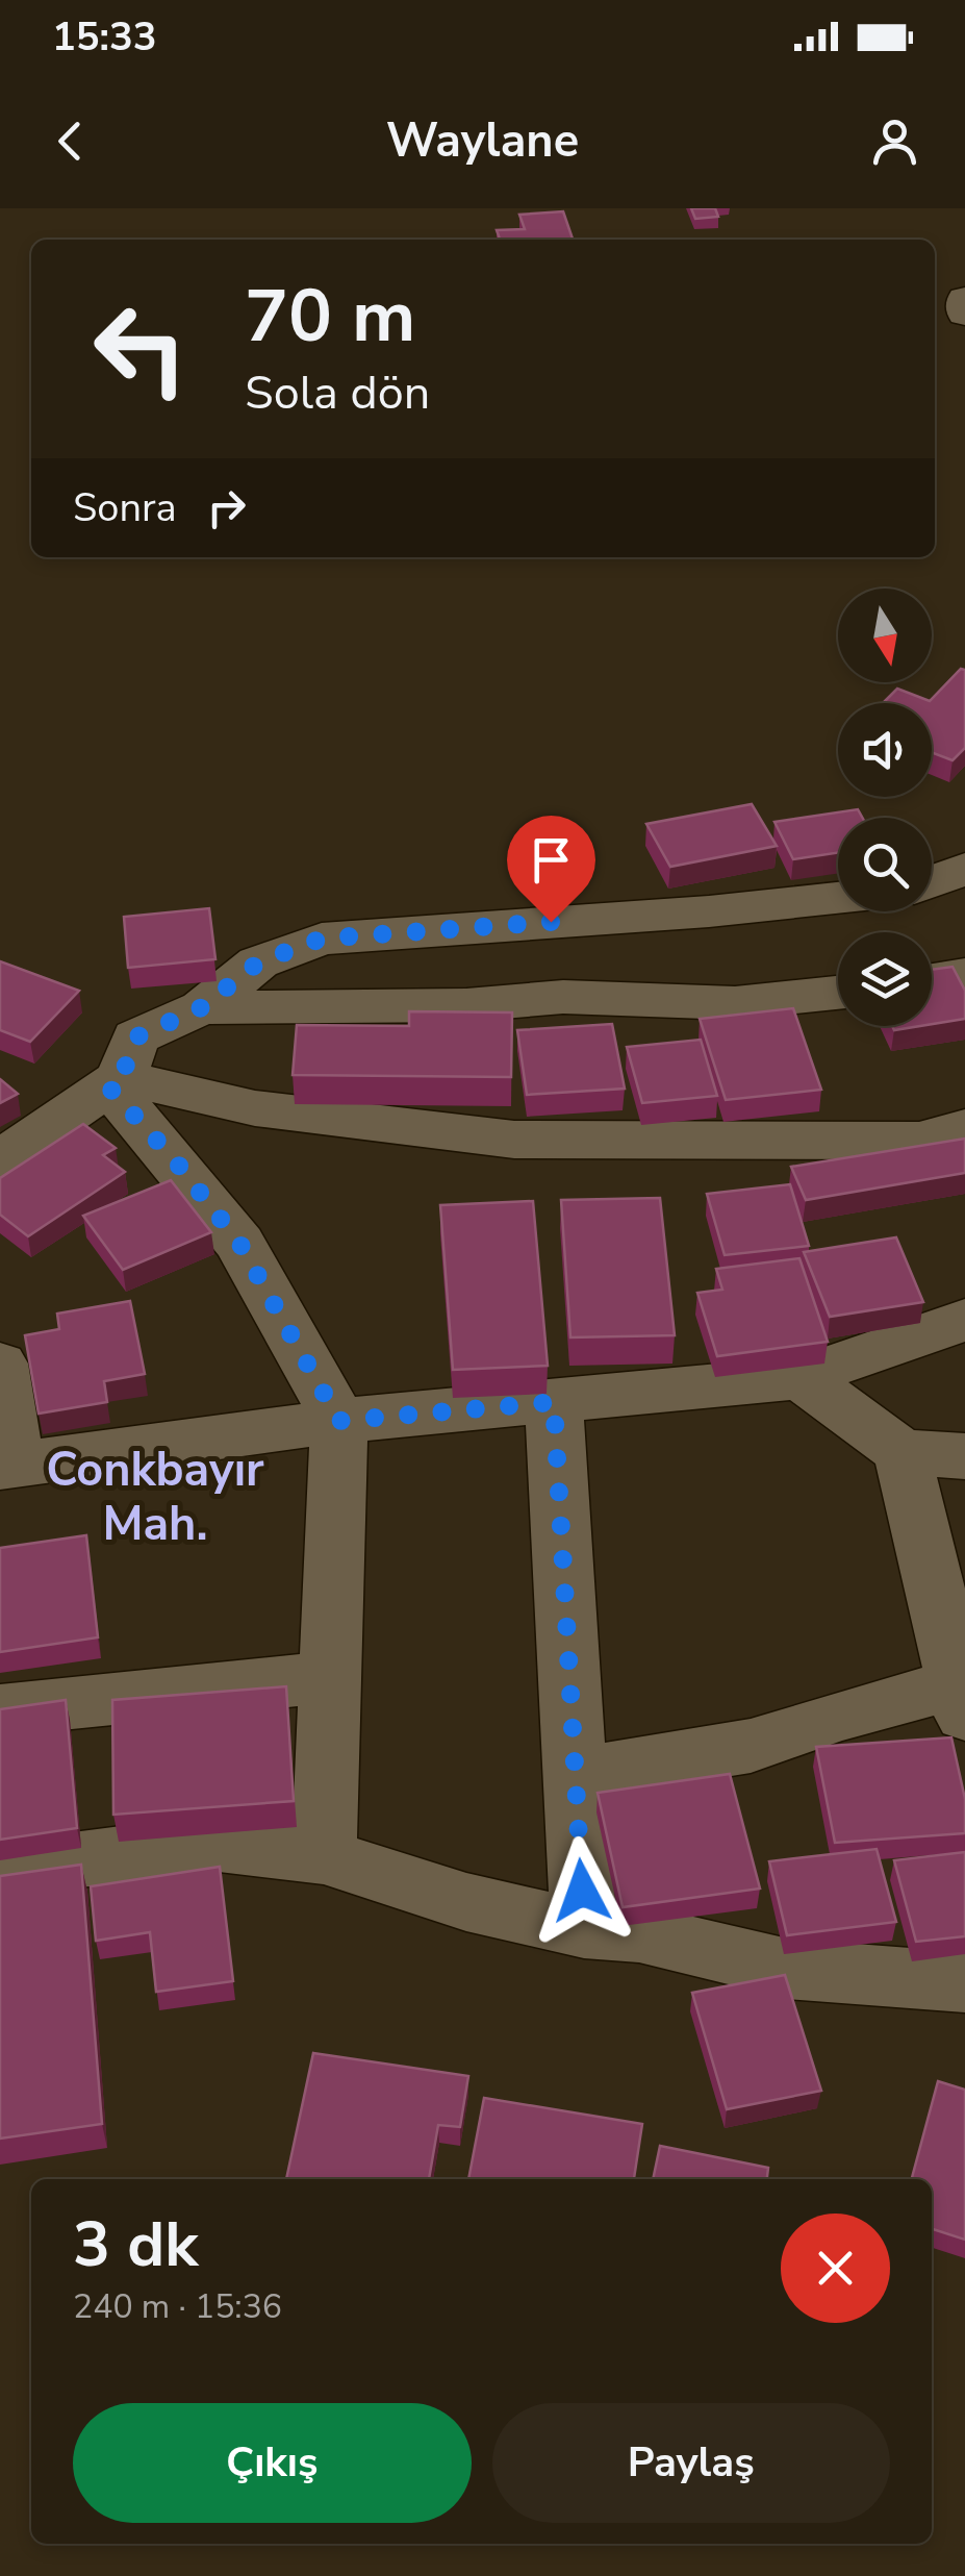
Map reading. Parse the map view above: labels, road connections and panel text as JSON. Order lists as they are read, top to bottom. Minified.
{"districts":["Conkbayır Mah."],"north":"bottom","page":{"status":"15:33","header":"Waylane","turn":["70 m","Sola dön"],"then":"Sonra","heading":["3 dk","240 m · 15:36"],"buttons":["Çıkış","Paylaş"]}}
